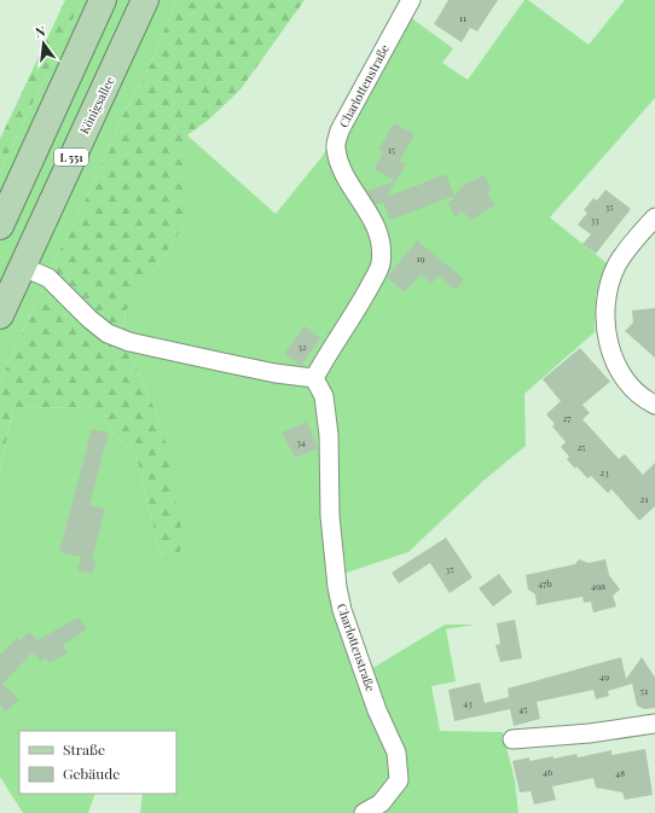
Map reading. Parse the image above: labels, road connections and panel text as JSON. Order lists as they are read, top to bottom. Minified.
{"streets":{"main road":["Königsallee","L 551"],"street":["Charlottenstraße"]},"house_numbers":["11","15","35","33","19","32","27","34","25","23","21","35","47b","49a","49","51","43","45","46","48"],"legend":["Straße","Gebäude"],"north":"top"}
